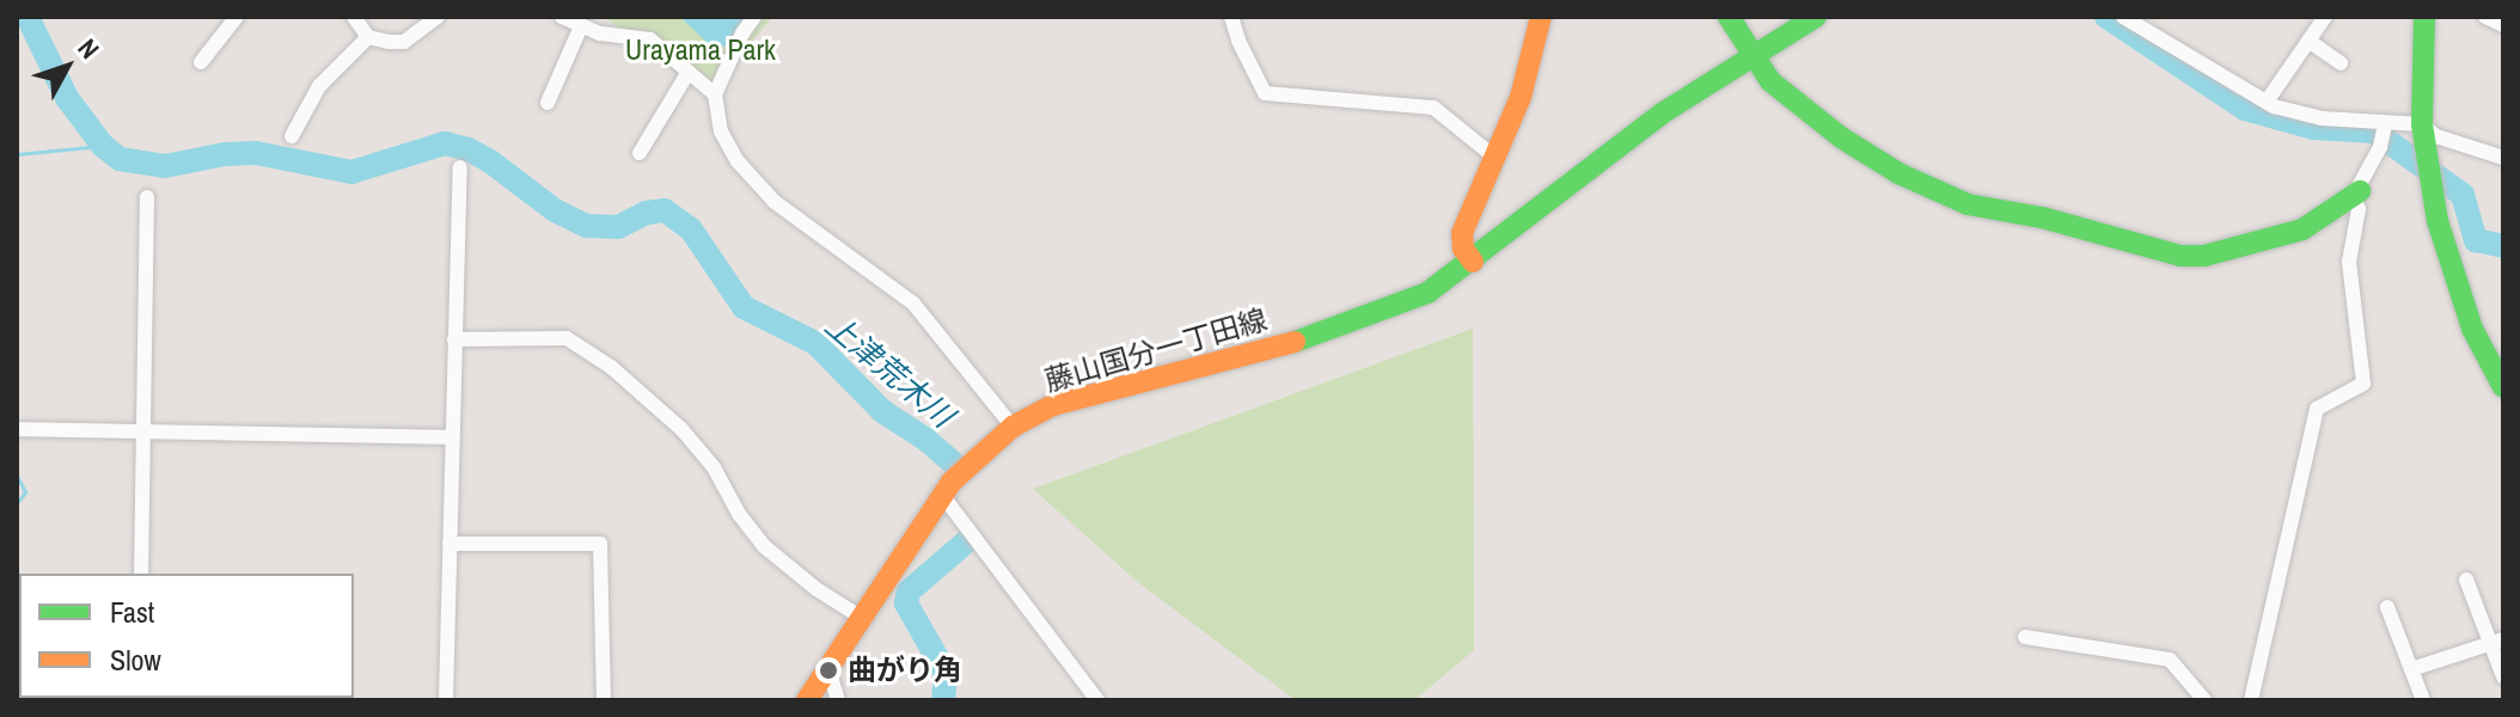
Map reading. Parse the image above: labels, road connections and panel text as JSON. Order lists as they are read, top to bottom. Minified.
{"streets":{"main road":["藤山国分一丁田線"]},"water":["上津荒木川"],"parks":["Urayama Park"],"places":["曲がり角"],"legend":["Fast","Slow"],"north":"top right"}
